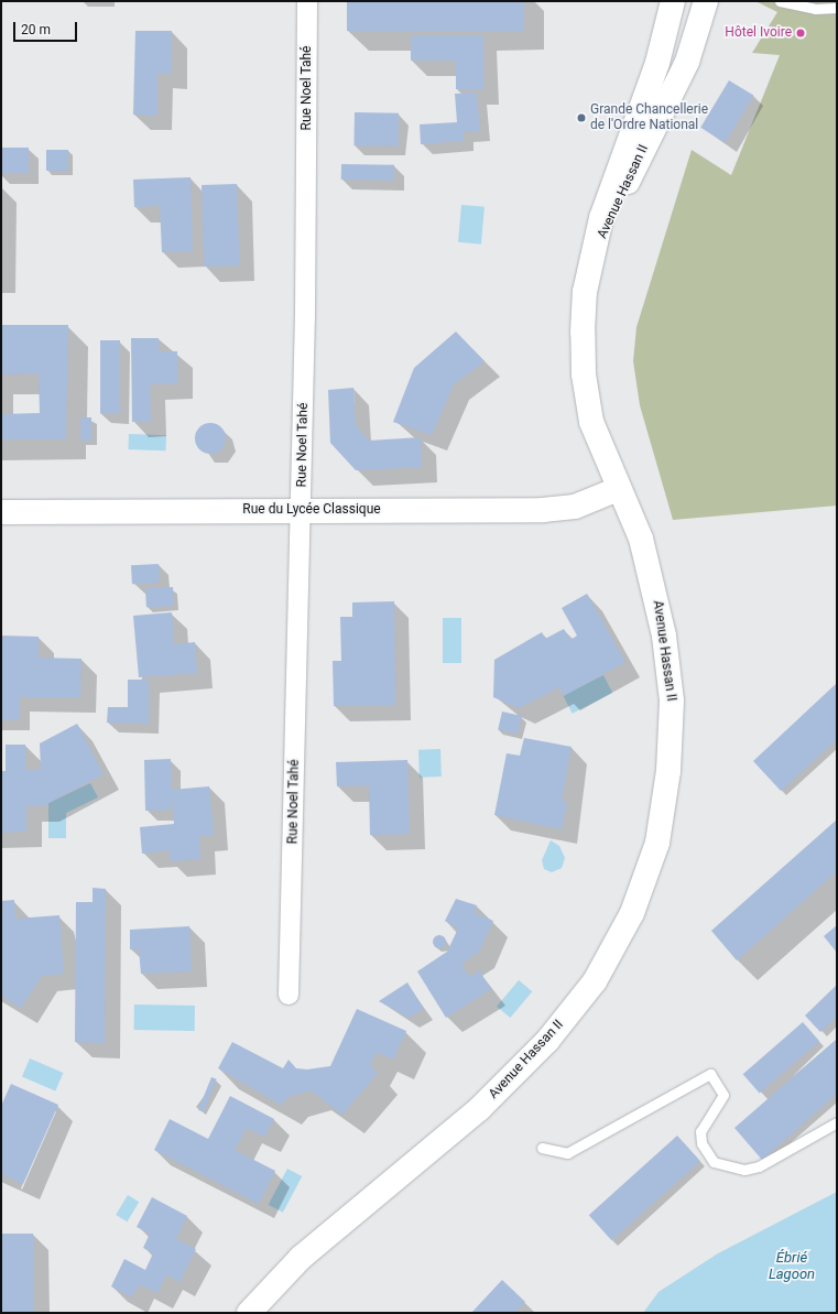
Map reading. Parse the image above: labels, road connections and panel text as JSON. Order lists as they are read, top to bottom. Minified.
{"streets":{"street":["Rue Noel Tahé","Avenue Hassan II","Rue du Lycée Classique"]},"crossings":[["Rue Noel Tahé","Rue du Lycée Classique"],["Avenue Hassan II","Rue du Lycée Classique"]],"water":["Ébrié Lagoon"],"places":["Hôtel Ivoire","Grande Chancellerie de l'Ordre National"],"scale_bar":"20 m"}
